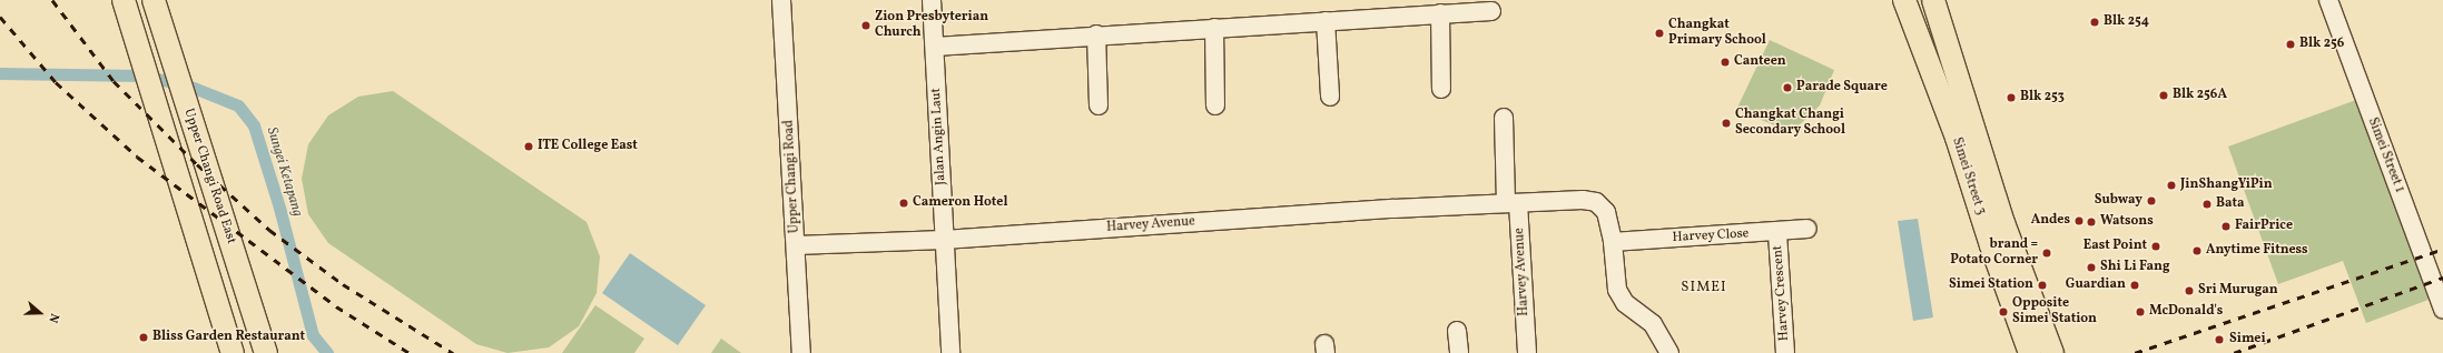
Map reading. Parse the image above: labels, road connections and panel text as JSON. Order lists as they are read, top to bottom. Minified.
{"streets":{"main road":["Upper Changi Road East","Simei Street 3"],"street":["Jalan Angin Laut","Simei Street 1","Upper Changi Road","Harvey Avenue","Harvey Close","Harvey Crescent"]},"crossings":[["Jalan Angin Laut","Harvey Avenue"],["Upper Changi Road","Harvey Avenue"],["Harvey Close","Harvey Crescent"]],"districts":["SIMEI"],"water":["Sungei Ketapang"],"places":["Blk 254","Zion Presbyterian Church","Changkat Primary School","Blk 256","Canteen","Parade Square","Blk 256A","Blk 253","Changkat Changi Secondary School","ITE College East","JinShangYiPin","Subway","Cameron Hotel","Bata","Andes","Watsons","FairPrice","East Point","Anytime Fitness","brand = Potato Corner","Shi Li Fang","Simei Station","Guardian","Sri Murugan","Opposite Simei Station","McDonald's","Bliss Garden Restaurant","Simei"],"north":"right"}
